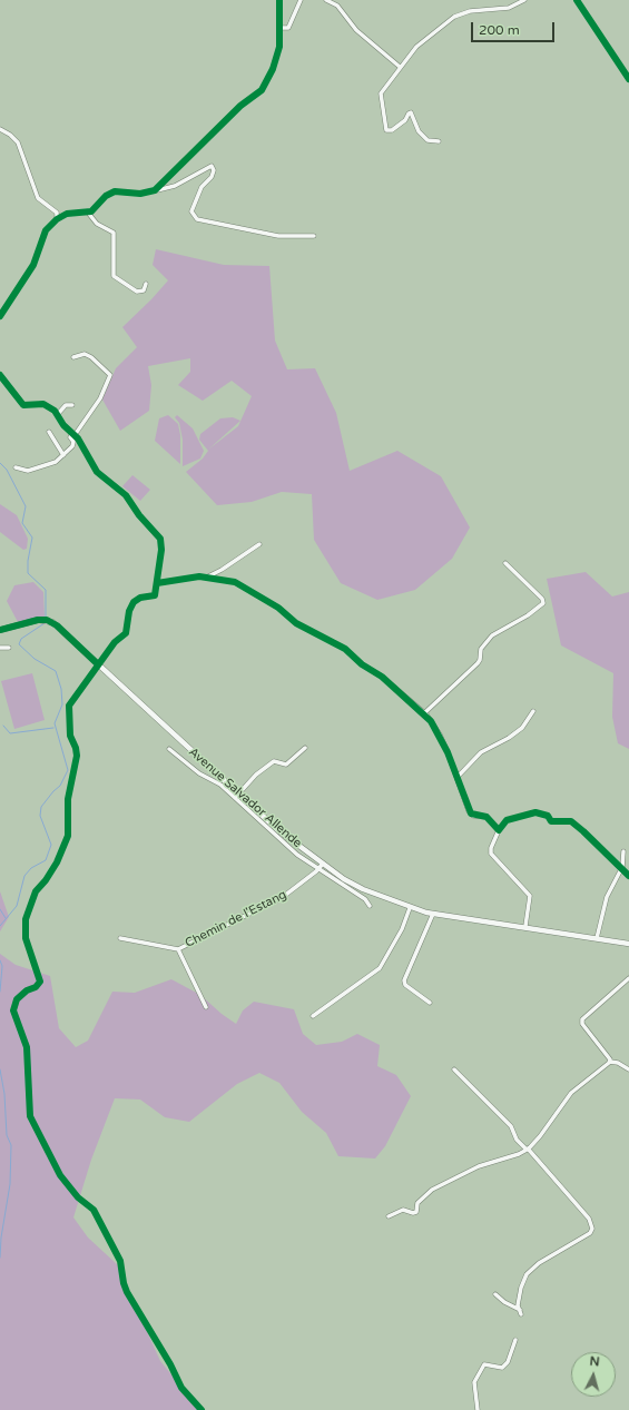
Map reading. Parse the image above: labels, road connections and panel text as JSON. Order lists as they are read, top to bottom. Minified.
{"streets":{"main road":["Avenue Salvador Allende"],"street":["Chemin de l'Estang"]},"crossings":[["Avenue Salvador Allende","Chemin de l'Estang"]],"scale_bar":"200 m","north":"top"}
